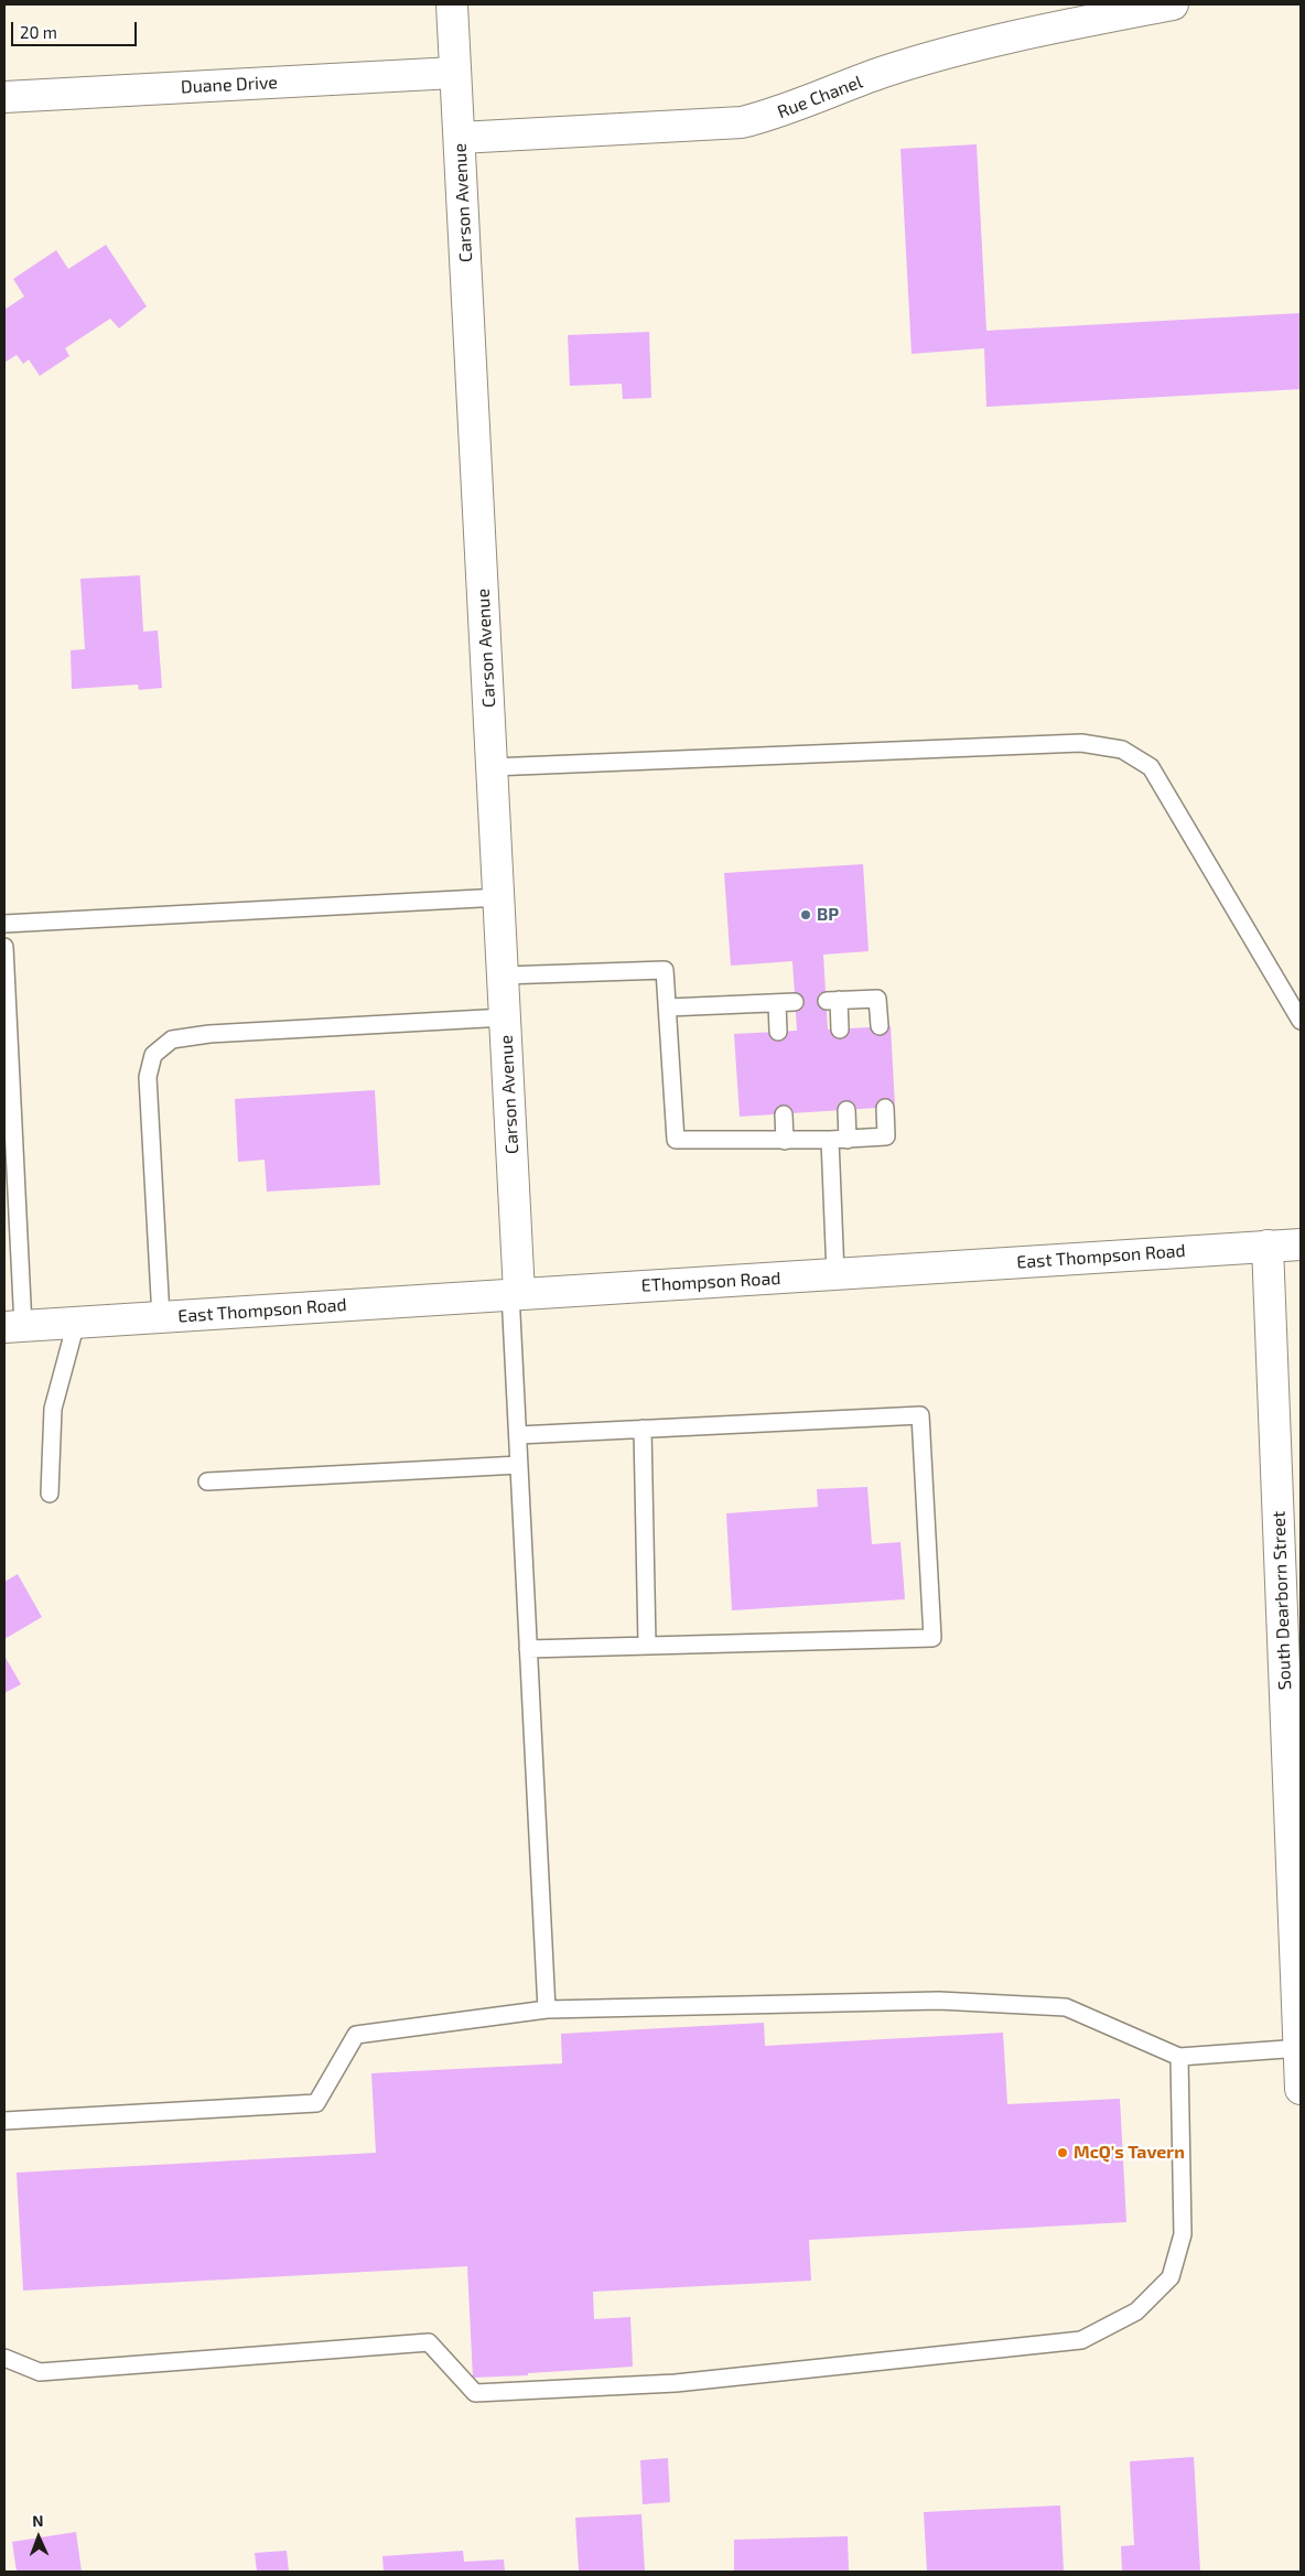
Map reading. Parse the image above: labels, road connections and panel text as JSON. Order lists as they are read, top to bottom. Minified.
{"streets":{"main road":["Duane Drive","Rue Chanel","Carson Avenue","East Thompson Road","EThompson Road","South Dearborn Street"]},"crossings":[["Duane Drive","Carson Avenue"],["Rue Chanel","Carson Avenue"],["Carson Avenue","East Thompson Road"],["Carson Avenue","EThompson Road"],["East Thompson Road","EThompson Road"],["East Thompson Road","South Dearborn Street"]],"places":["BP","McQ's Tavern"],"scale_bar":"20 m","north":"top"}
